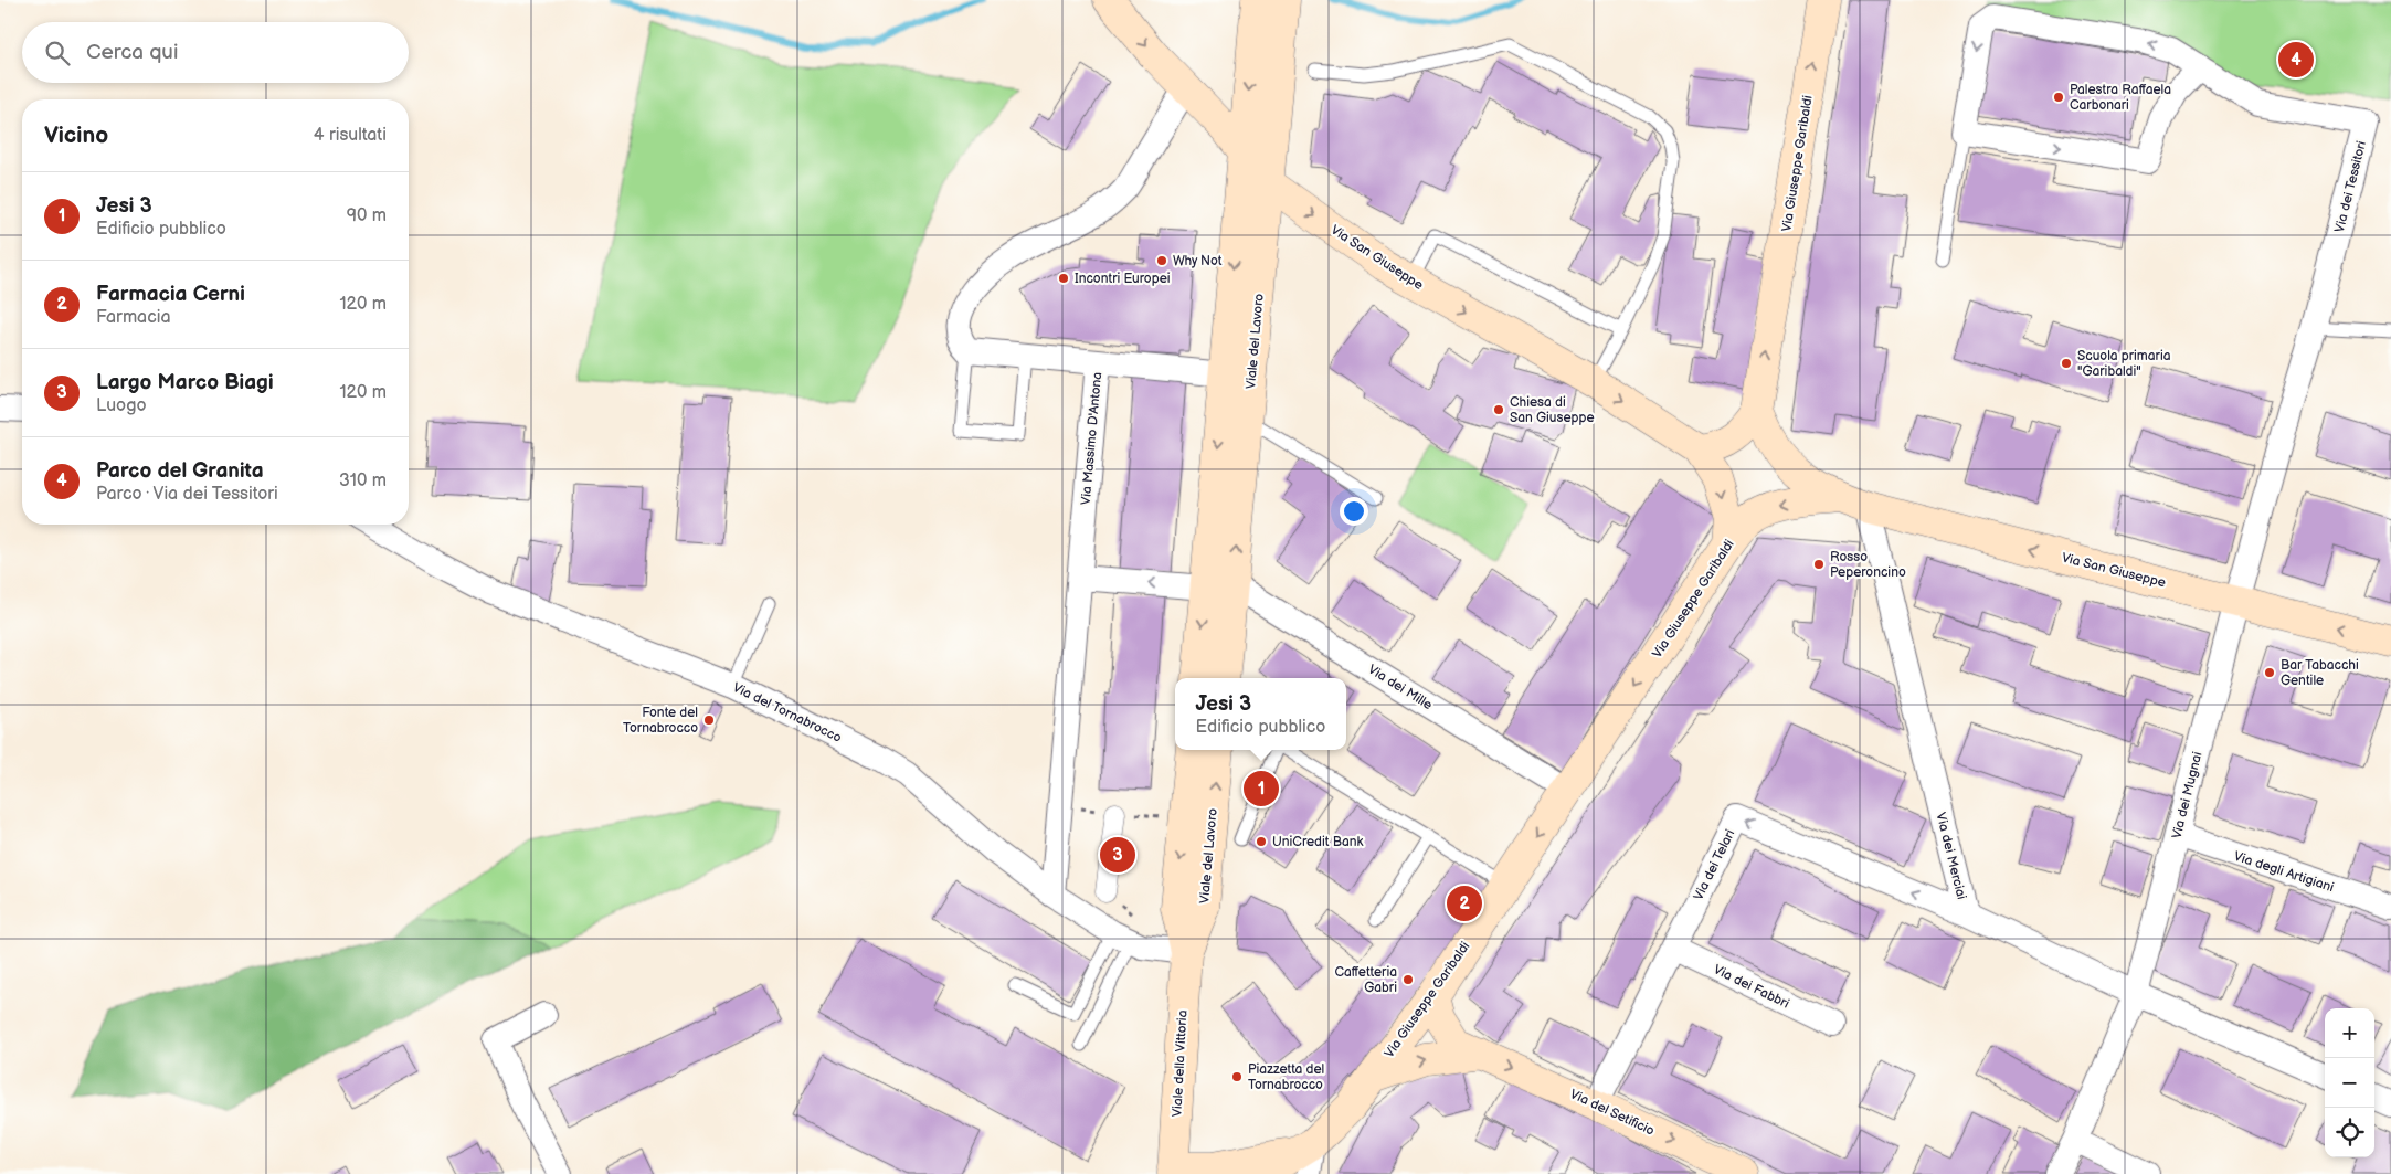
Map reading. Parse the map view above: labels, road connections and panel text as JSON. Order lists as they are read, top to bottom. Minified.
{"streets":{"main road":["Via Giuseppe Garibaldi","Via San Giuseppe","Viale del Lavoro","Viale della Vittoria","Via del Setificio"],"street":["Via dei Tessitori","Via Massimo D'Antona","Via dei Mille","Via del Tornabrocco","Via dei Mugnai","Via dei Merciai","Via dei Telari","Via degli Artigiani","Via dei Fabbri"]},"crossings":[["Via Giuseppe Garibaldi","Via San Giuseppe"],["Via Giuseppe Garibaldi","Via dei Mille"],["Via Giuseppe Garibaldi","Via del Setificio"],["Via dei Tessitori","Via dei Mugnai"],["Via San Giuseppe","Viale del Lavoro"],["Via San Giuseppe","Via dei Mugnai"],["Via San Giuseppe","Via dei Merciai"],["Viale del Lavoro","Via Massimo D'Antona"],["Viale del Lavoro","Via dei Mille"],["Viale del Lavoro","Via del Tornabrocco"],["Viale del Lavoro","Viale della Vittoria"],["Via Massimo D'Antona","Via del Tornabrocco"],["Via del Tornabrocco","Viale della Vittoria"],["Via dei Mugnai","Via dei Merciai"],["Via dei Mugnai","Via degli Artigiani"],["Via dei Merciai","Via dei Telari"],["Via dei Telari","Via dei Fabbri"],["Via dei Telari","Via del Setificio"]],"one_way":["Via del Setificio"],"places":["Palestra Raffaela Carbonari","Why Not","Incontri Europei","Scuola primaria \"Garibaldi\"","Chiesa di San Giuseppe","Rosso Peperoncino","Bar Tabacchi Gentile","Fonte del Tornabrocco","UniCredit Bank","Caffetteria Gabri","Piazzetta del Tornabrocco"],"page":{"search":"Cerca qui","pins":["4","1","3","2"],"heading":["Vicino","4 risultati"],"list":[{"mark":"1","name":"Jesi 3","note":"Edificio pubblico","value":"90 m"},{"mark":"2","name":"Farmacia Cerni","note":"Farmacia","value":"120 m"},{"mark":"3","name":"Largo Marco Biagi","note":"Luogo","value":"120 m"},{"mark":"4","name":"Parco del Granita","note":"Parco · Via dei Tessitori","value":"310 m"}],"popup":["Jesi 3","Edificio pubblico"],"map_buttons":["+","−"]}}
